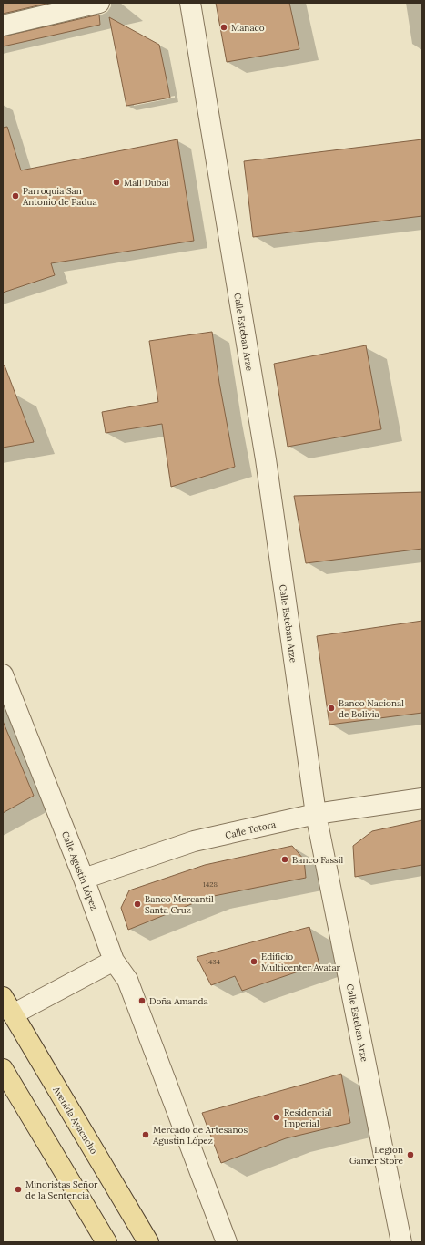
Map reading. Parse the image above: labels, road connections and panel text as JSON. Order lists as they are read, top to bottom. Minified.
{"streets":{"main road":["Avenida Ayacucho"],"street":["Calle Esteban Arze","Calle Totora","Calle Agustín López"]},"crossings":[["Calle Esteban Arze","Calle Totora"],["Calle Totora","Calle Agustín López"]],"places":["Manaco","Mall Dubai","Parroquia San Antonio de Padua","Banco Nacional de Bolivia","Banco Fassil","Banco Mercantil Santa Cruz","Edificio Multicenter Avatar","Doña Amanda","Residencial Imperial","Mercado de Artesanos Agustín López","Legion Gamer Store","Minoristas Señor de la Sentencia"],"house_numbers":["1428","1434"]}
